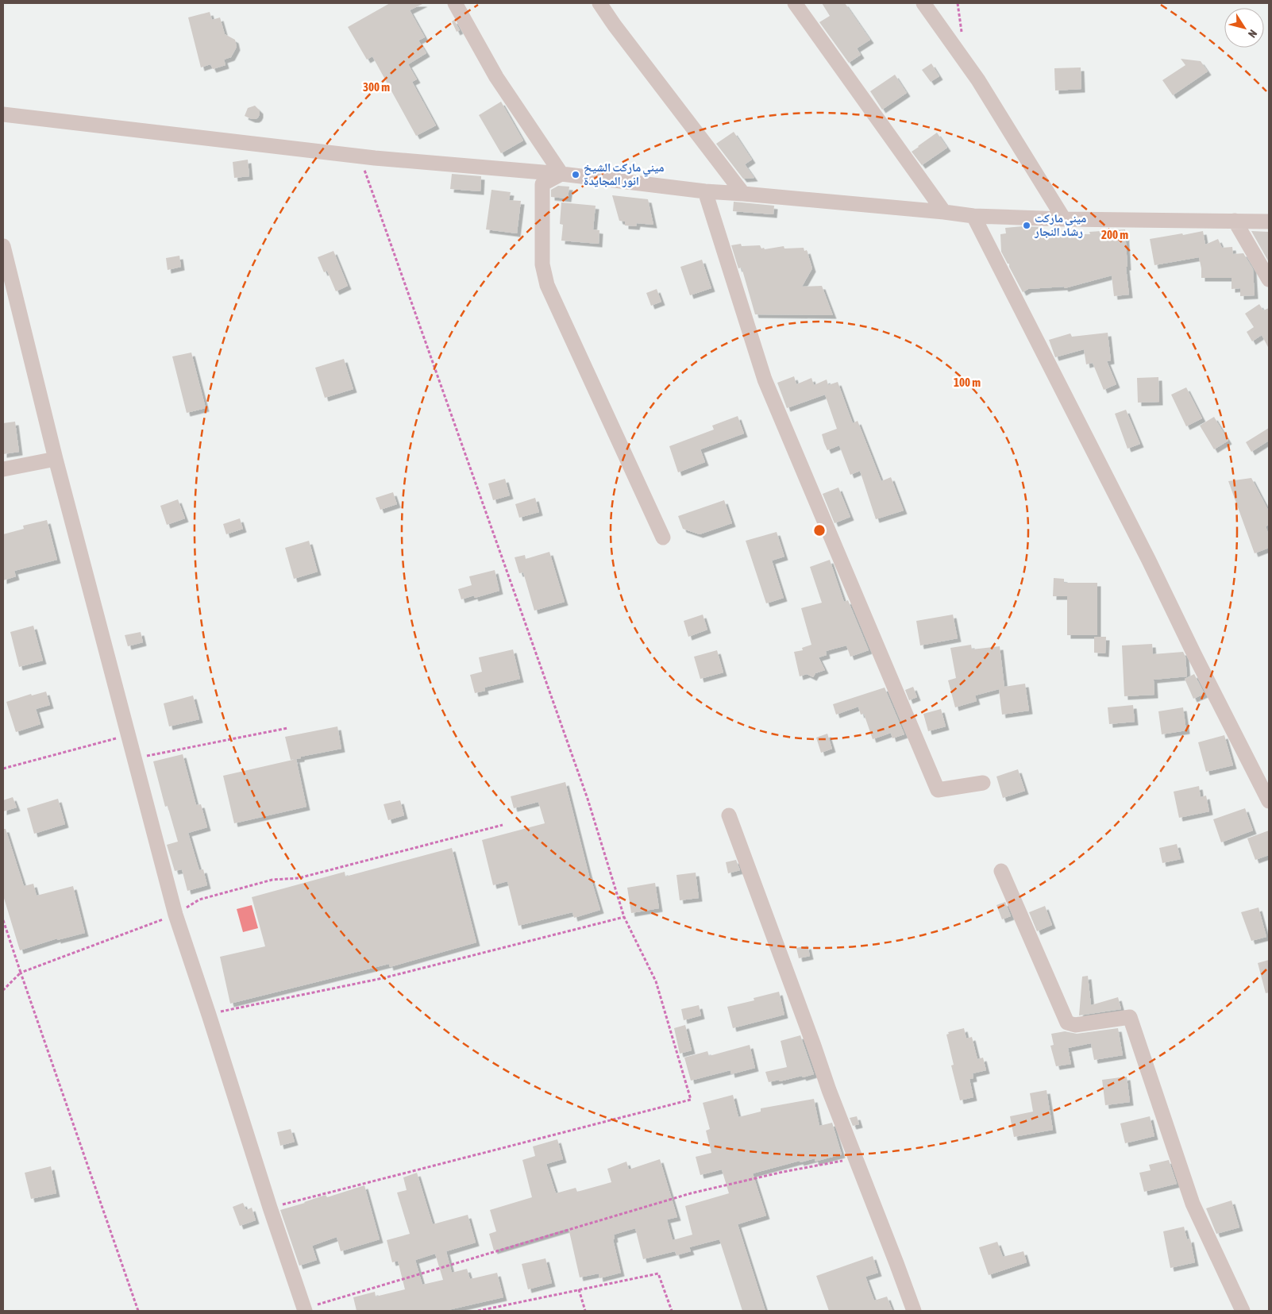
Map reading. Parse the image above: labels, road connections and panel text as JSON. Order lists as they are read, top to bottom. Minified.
{"places":["ميني ماركت الشيخ انور المجايدة","ميني ماركت رشاد النجار"],"north":"bottom right","rings":["300 m","200 m","100 m"]}
